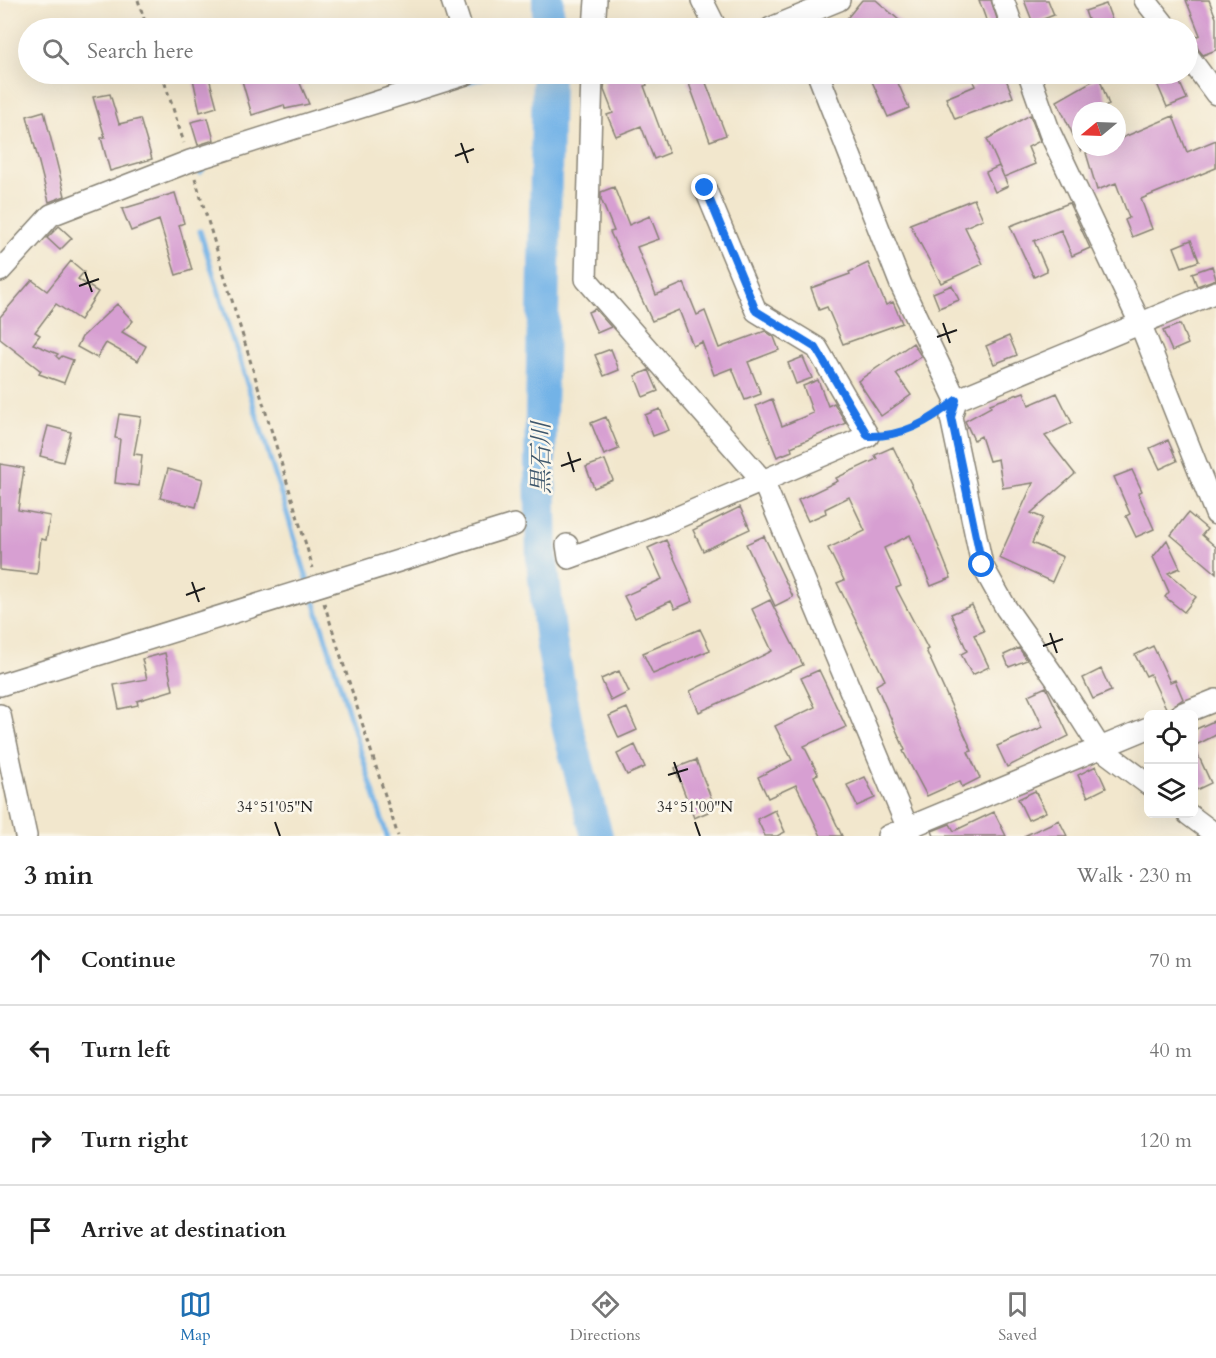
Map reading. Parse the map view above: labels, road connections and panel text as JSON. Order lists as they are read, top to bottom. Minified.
{"water":["黒石川"],"north":"left","page":{"search":"Search here","heading":["3 min","Walk · 230 m"],"list":[["Continue","70 m"],["Turn left","40 m"],["Turn right","120 m"],"Arrive at destination"],"nav":["Map","Directions","Saved"]},"coordinates":["34°51'05\"N","34°51'00\"N"]}
